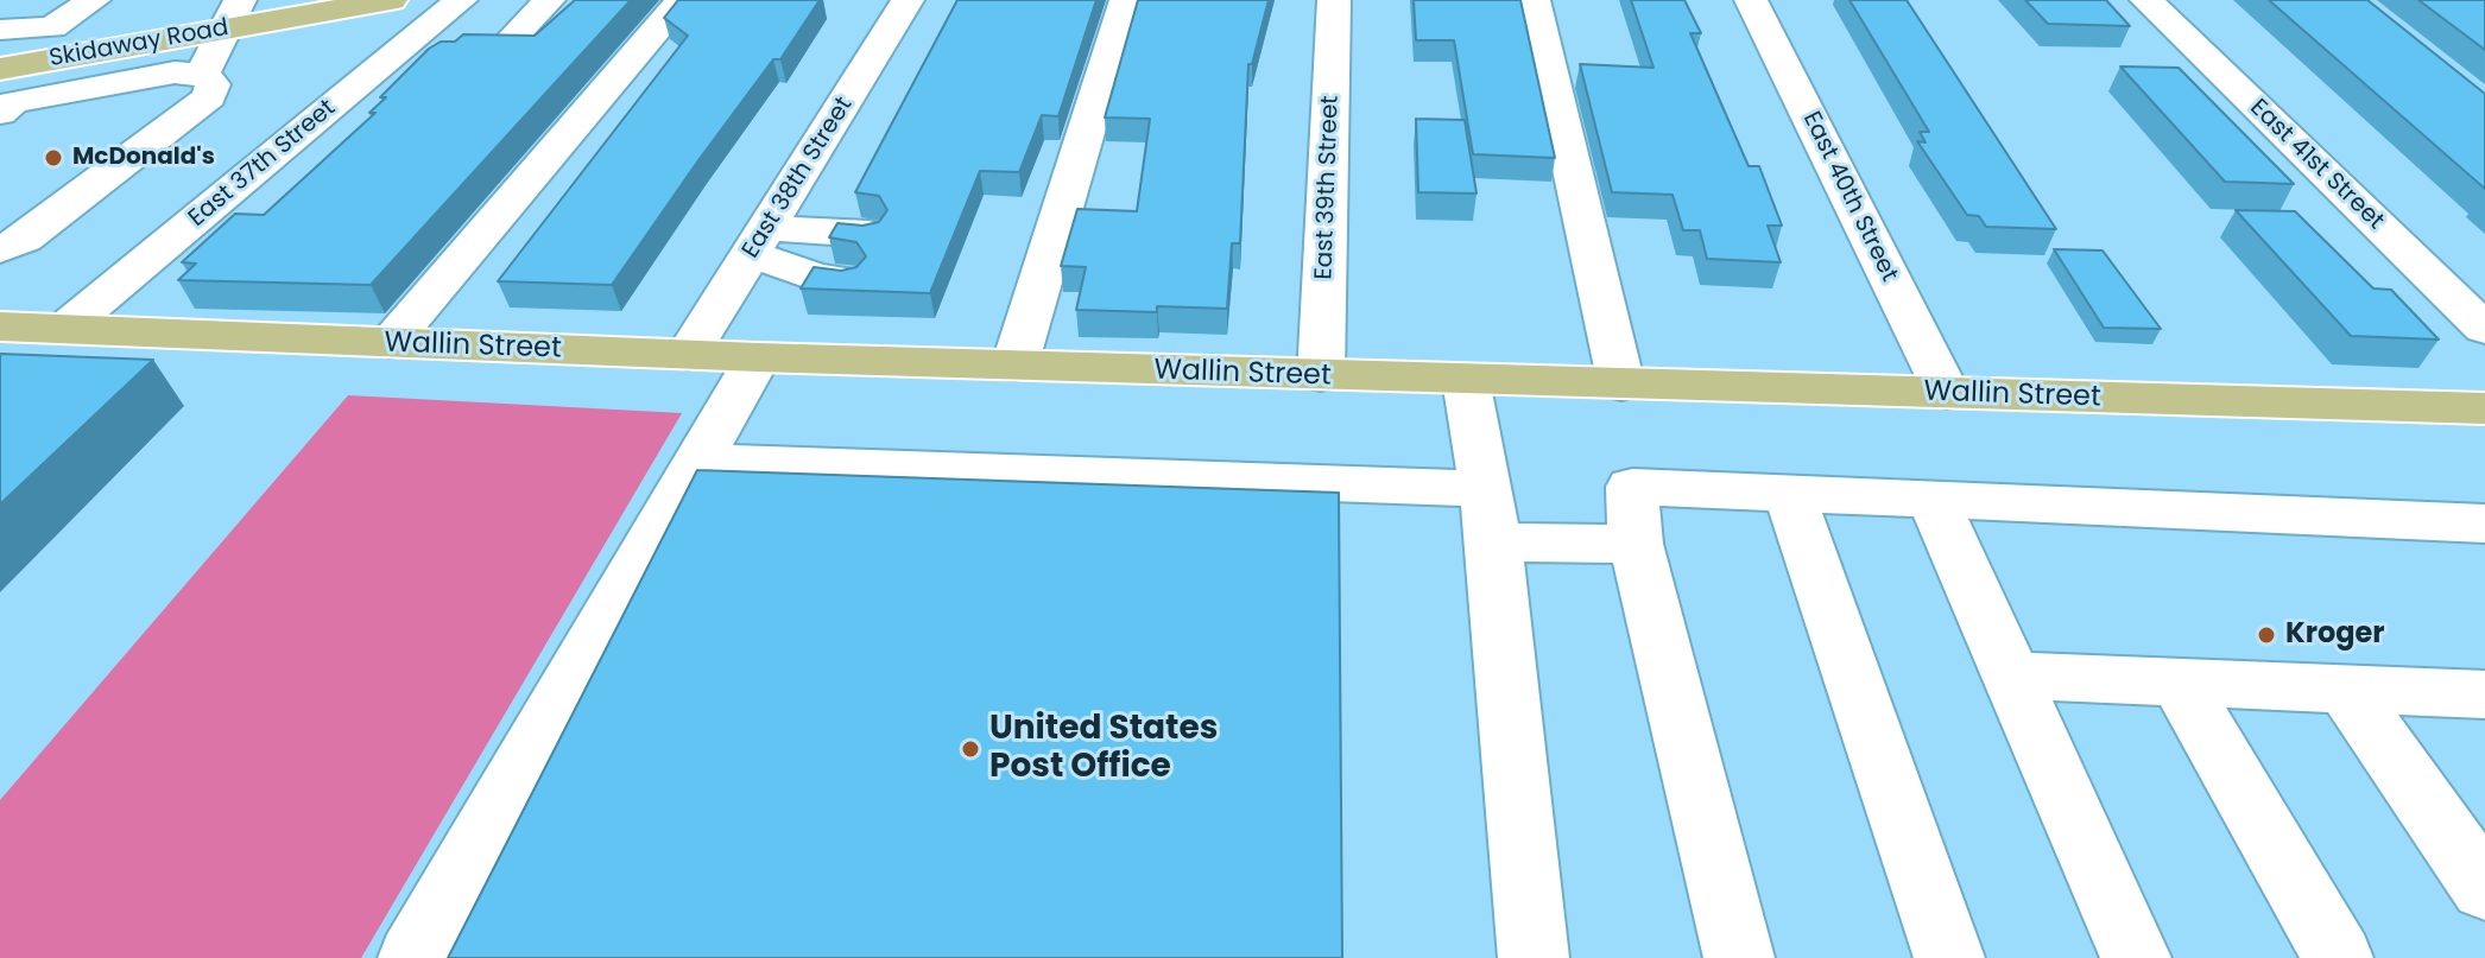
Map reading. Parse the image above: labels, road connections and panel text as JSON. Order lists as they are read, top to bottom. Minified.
{"streets":{"main road":["Skidaway Road","Wallin Street"],"street":["East 37th Street","East 41st Street","East 38th Street","East 39th Street","East 40th Street"]},"crossings":[["East 37th Street","Wallin Street"],["East 38th Street","Wallin Street"],["East 39th Street","Wallin Street"],["East 40th Street","Wallin Street"]],"places":["McDonald's","Kroger","United States Post Office"]}
